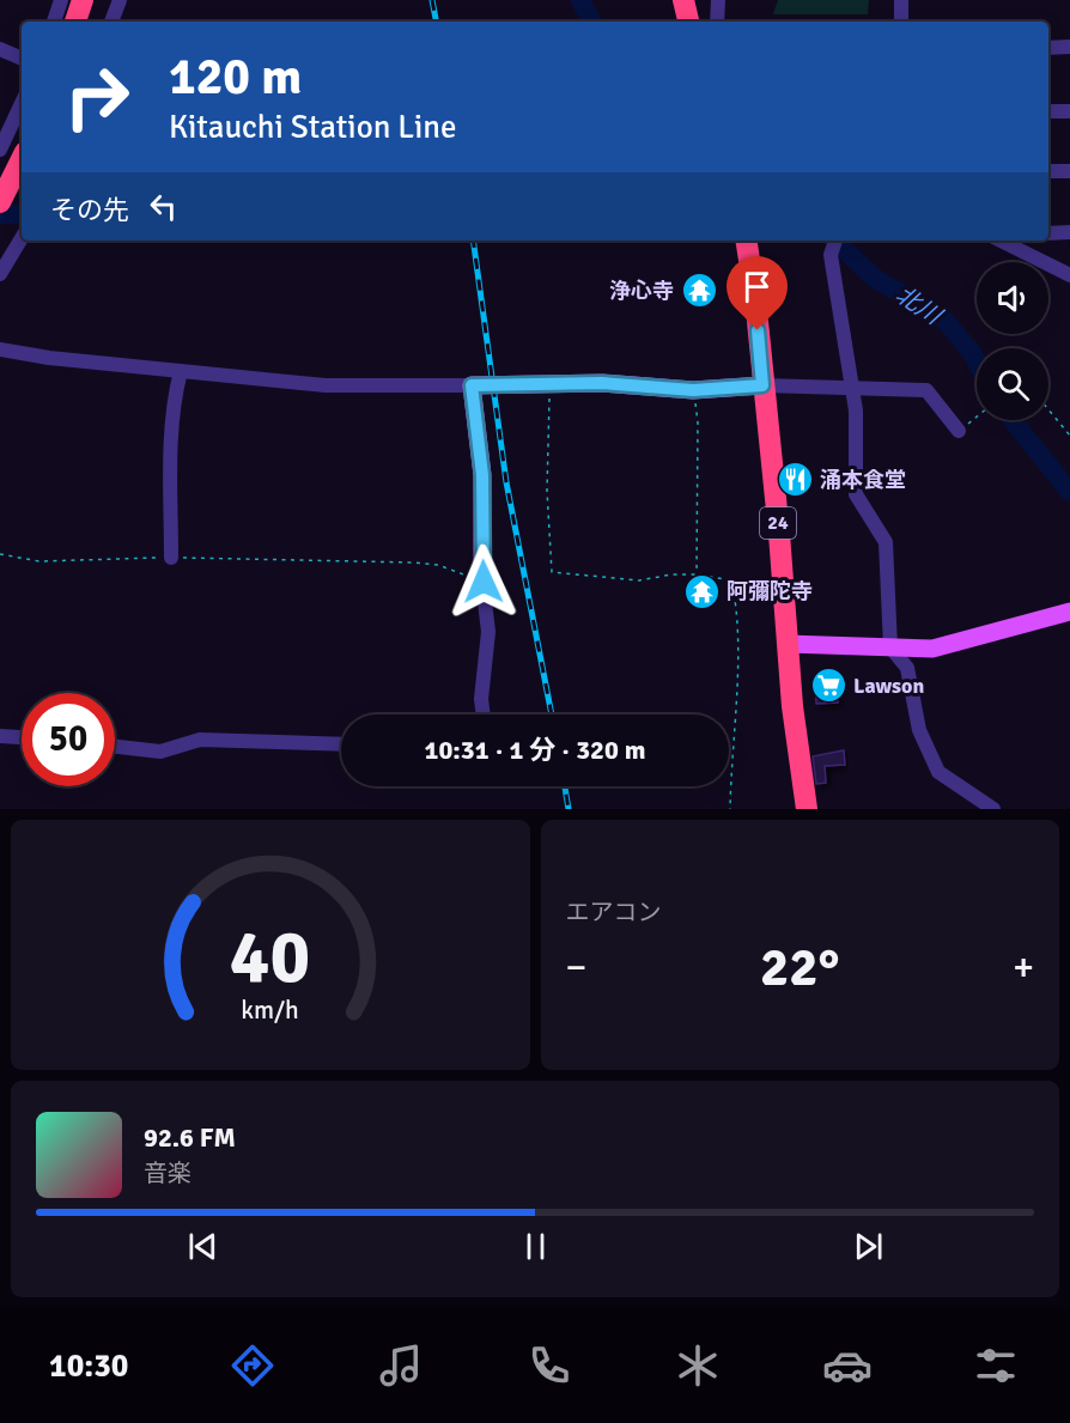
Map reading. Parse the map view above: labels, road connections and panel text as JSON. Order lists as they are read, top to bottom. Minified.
{"streets":{"highway":["24"]},"water":["北川"],"places":{"temple":["浄心寺","阿彌陀寺"],"restaurant":["涌本食堂"],"supermarket":["Lawson"]},"page":{"turn":["120 m","Kitauchi Station Line"],"then":"その先","limit":"50","trip":"10:31 · 1 分 · 320 m","tile":"エアコン","heat":["−","22°","+"],"song":["92.6 FM","音楽"],"tabs":"10:30","gauge":["40","km/h"]}}
